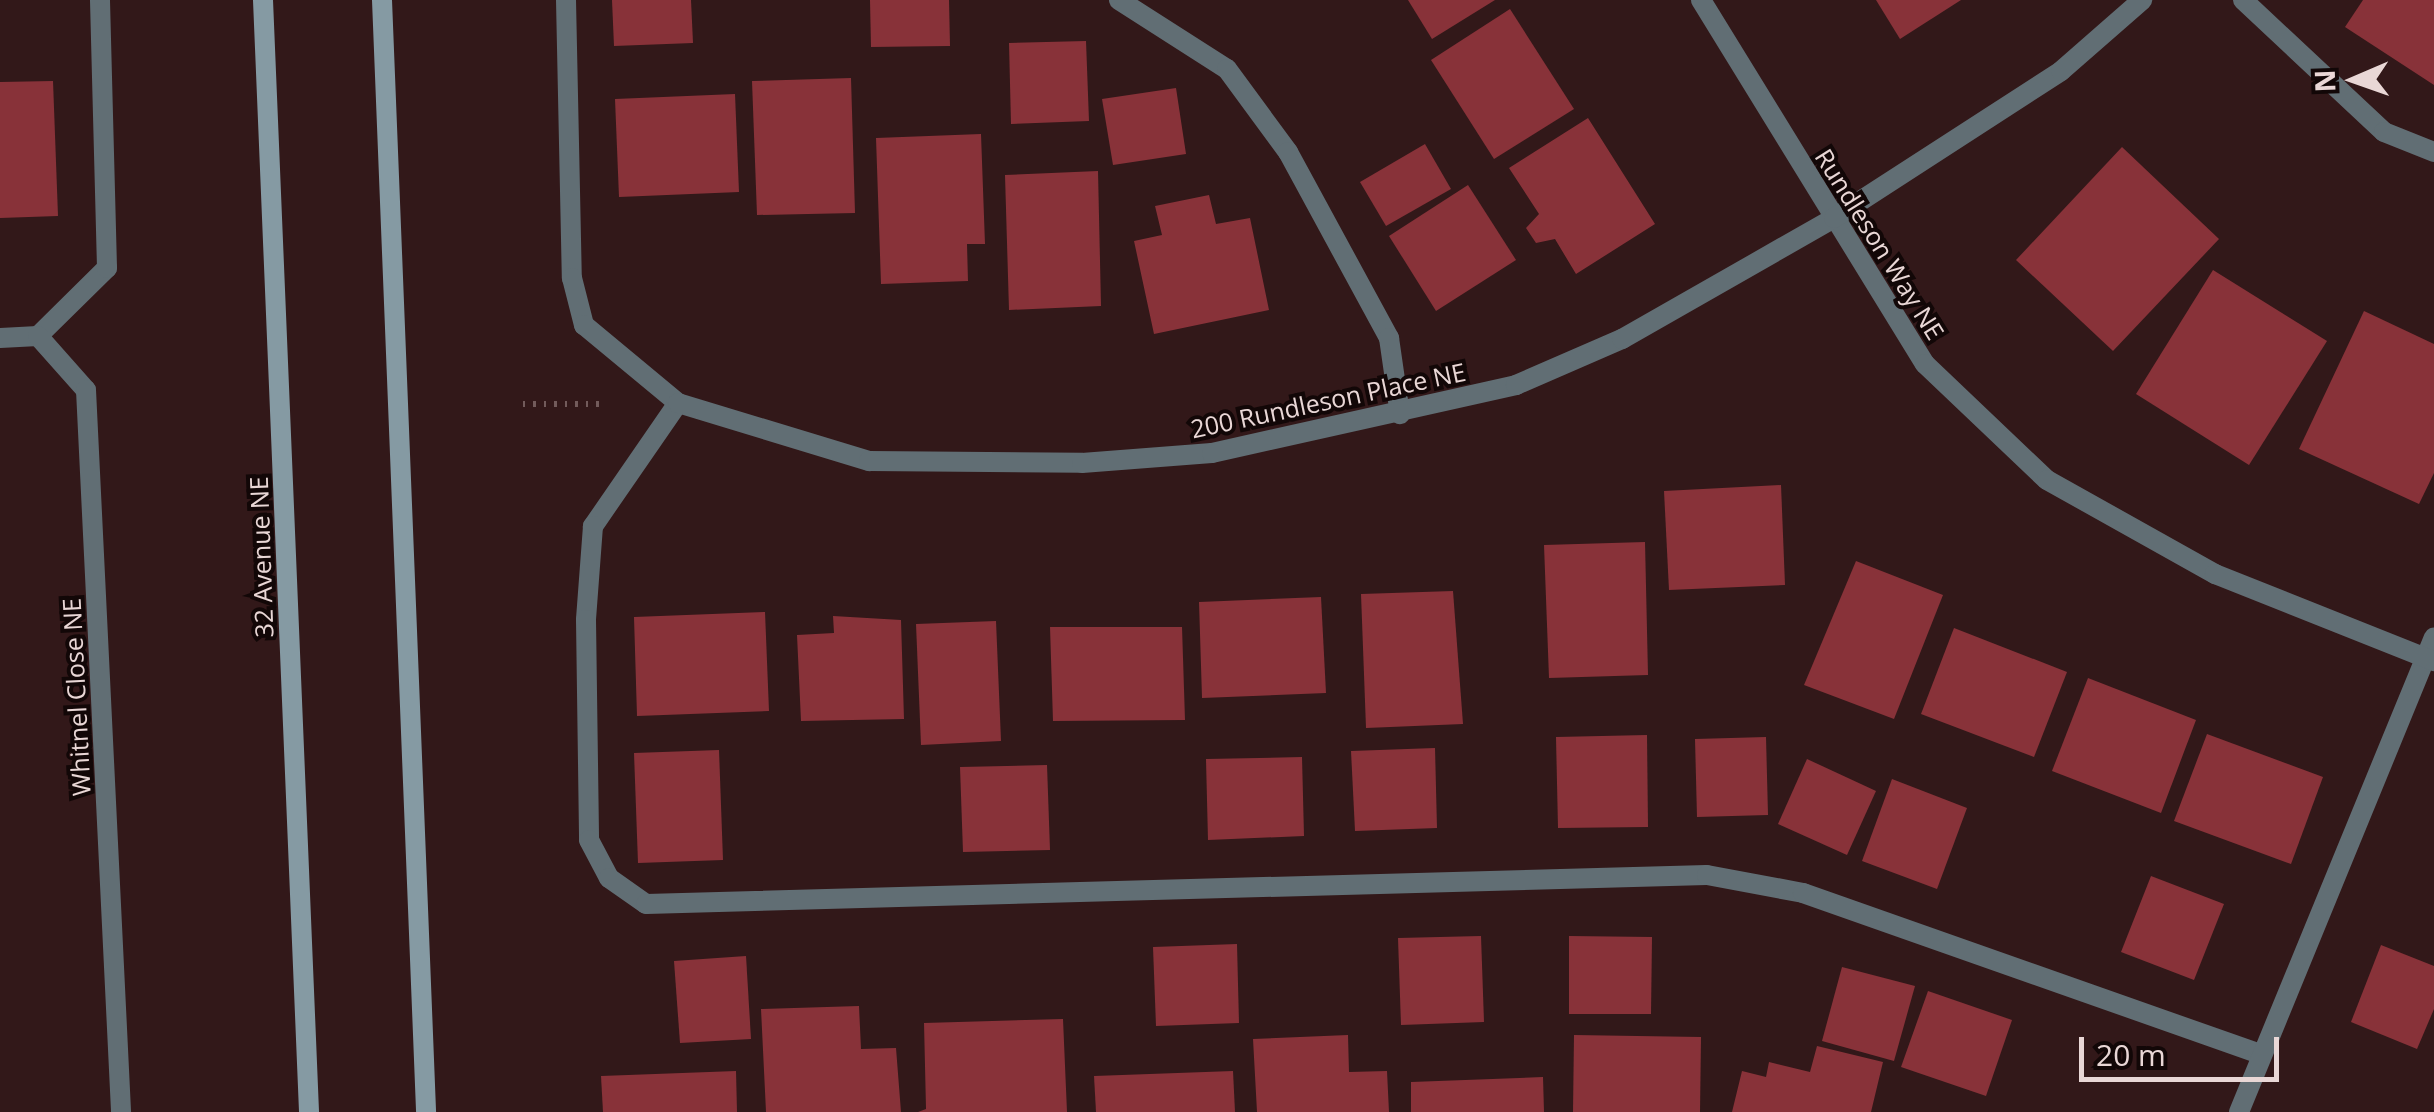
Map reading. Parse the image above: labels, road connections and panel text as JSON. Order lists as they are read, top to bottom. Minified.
{"streets":{"main road":["32 Avenue NE"],"street":["Rundleson Way NE","200 Rundleson Place NE","Whitnel Close NE"]},"crossings":[["Rundleson Way NE","200 Rundleson Place NE"]],"scale_bar":"20 m","north":"left"}
